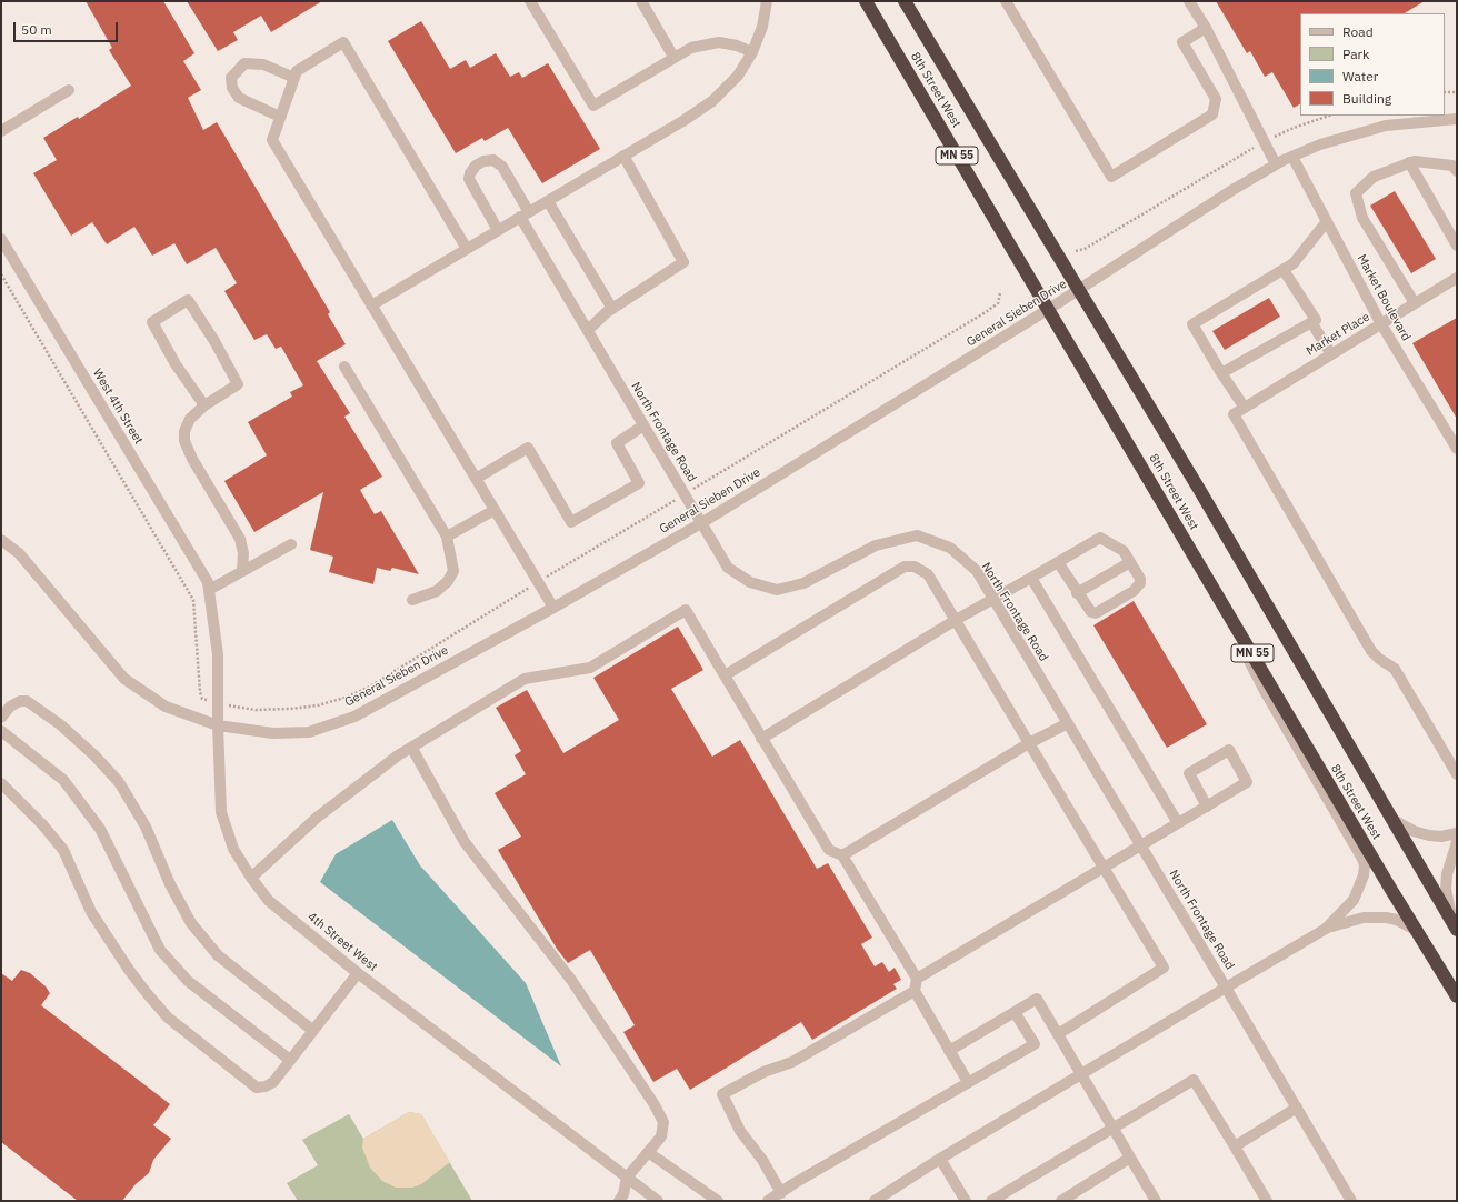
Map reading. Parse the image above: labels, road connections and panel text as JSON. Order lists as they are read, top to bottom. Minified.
{"streets":{"highway":["8th Street West","MN 55"],"street":["Market Boulevard","General Sieben Drive","Market Place","West 4th Street","North Frontage Road","4th Street West"]},"crossings":[["8th Street West","General Sieben Drive"],["8th Street West","North Frontage Road"],["Market Boulevard","General Sieben Drive"],["Market Boulevard","Market Place"],["General Sieben Drive","North Frontage Road"],["General Sieben Drive","4th Street West"],["West 4th Street","4th Street West"]],"legend":["Road","Park","Water","Building"],"scale_bar":"50 m"}
